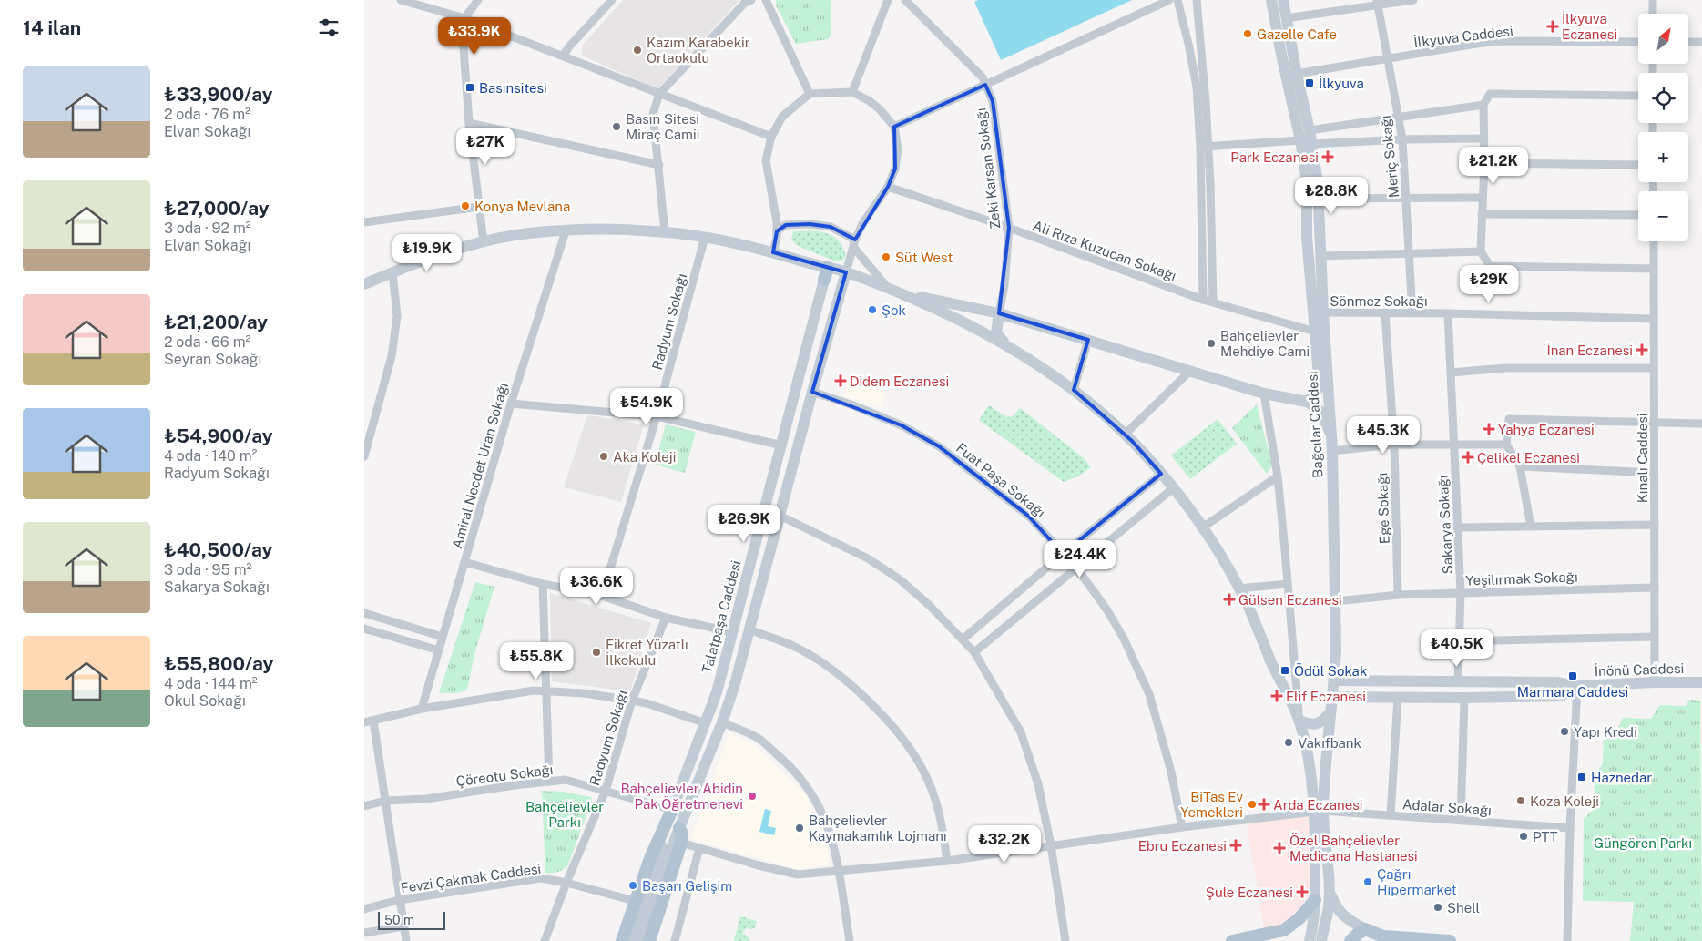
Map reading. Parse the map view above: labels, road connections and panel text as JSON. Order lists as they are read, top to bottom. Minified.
{"streets":{"main road":["Bağcılar Caddesi","Talatpaşa Caddesi","İnönü Caddesi"],"street":["İlkyuva Caddesi","Meriç Sokağı","Zeki Karsan Sokağı","Ali Rıza Kuzucan Sokağı","Sönmez Sokağı","Radyum Sokağı","Kınalı Caddesi","Amiral Necdet Uran Sokağı","Fuat Paşa Sokağı","Ege Sokağı","Sakarya Sokağı","Yeşilırmak Sokağı","Çöreotu Sokağı","Adalar Sokağı","Fevzi Çakmak Caddesi"]},"crossings":[["İlkyuva Caddesi","Meriç Sokağı"],["İlkyuva Caddesi","Bağcılar Caddesi"],["Meriç Sokağı","Sönmez Sokağı"],["Zeki Karsan Sokağı","Ali Rıza Kuzucan Sokağı"],["Sönmez Sokağı","Bağcılar Caddesi"],["Sönmez Sokağı","Kınalı Caddesi"],["Sönmez Sokağı","Ege Sokağı"],["Sönmez Sokağı","Sakarya Sokağı"],["Radyum Sokağı","Çöreotu Sokağı"],["Radyum Sokağı","Fevzi Çakmak Caddesi"],["Bağcılar Caddesi","Yeşilırmak Sokağı"],["Bağcılar Caddesi","Adalar Sokağı"],["Kınalı Caddesi","Yeşilırmak Sokağı"],["Kınalı Caddesi","İnönü Caddesi"],["Fuat Paşa Sokağı","Adalar Sokağı"],["Ege Sokağı","Yeşilırmak Sokağı"],["Sakarya Sokağı","Yeşilırmak Sokağı"],["Talatpaşa Caddesi","Çöreotu Sokağı"]],"parks":["Bahçelievler Parkı","Güngören Parkı"],"places":{"health":["İlkyuva Eczanesi","Park Eczanesi","İnan Eczanesi","Didem Eczanesi","Yahya Eczanesi","Çelikel Eczanesi","Gülsen Eczanesi","Elif Eczanesi","Arda Eczanesi","Ebru Eczanesi","Özel Bahçelievler Medicana Hastanesi","Şule Eczanesi"],"other":["Gazelle Cafe","Kazım Karabekir Ortaokulu","Basın Sitesi Miraç Camii","Konya Mevlana","Süt West","Şok","Bahçelievler Mehdiye Cami","Aka Koleji","Fikret Yüzatlı İlkokulu","Yapı Kredi","Vakıfbank","Bahçelievler Abidin Pak Öğretmenevi","Koza Koleji","BiTas Ev Yemekleri","Bahçelievler Kaymakamlık Lojmanı","PTT","Çağrı Hipermarket","Başarı Gelişim","Shell"],"transit":["İlkyuva","Basınsitesi","Ödül Sokak","Marmara Caddesi","Haznedar"]},"scale_bar":"50 m","north":"top right","page":{"heading":"14 ilan","map_buttons":["+","−"],"price":["₺33.9K","₺27K","₺21.2K","₺28.8K","₺19.9K","₺29K","₺54.9K","₺45.3K","₺26.9K","₺24.4K","₺36.6K","₺40.5K","₺55.8K","₺32.2K"],"list":[{"name":"₺33,900/ay","note":"2 oda · 76 m² · Elvan Sokağı"},{"name":"₺27,000/ay","note":"3 oda · 92 m² · Elvan Sokağı"},{"name":"₺21,200/ay","note":"2 oda · 66 m² · Seyran Sokağı"},{"name":"₺54,900/ay","note":"4 oda · 140 m² · Radyum Sokağı"},{"name":"₺40,500/ay","note":"3 oda · 95 m² · Sakarya Sokağı"},{"name":"₺55,800/ay","note":"4 oda · 144 m² · Okul Sokağı"}],"scale":"50 m"}}
